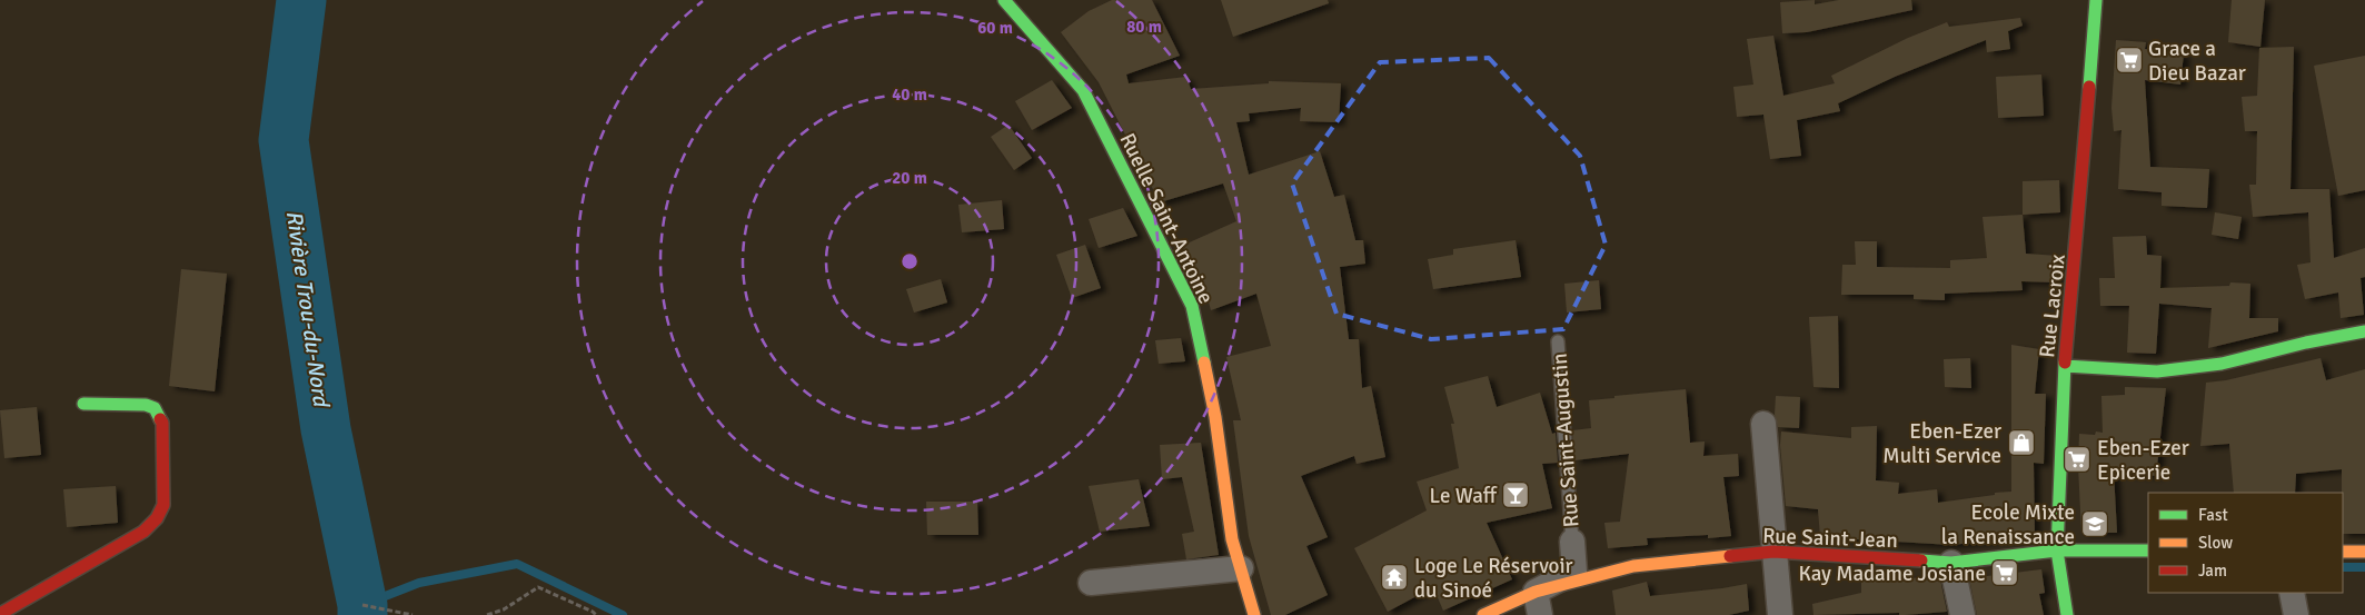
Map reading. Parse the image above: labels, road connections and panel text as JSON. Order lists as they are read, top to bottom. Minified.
{"streets":{"street":["Ruelle Saint-Antoine","Rue Lacroix","Rue Saint-Augustin","Rue Saint-Jean"]},"crossings":[["Rue Lacroix","Rue Saint-Jean"],["Rue Saint-Augustin","Rue Saint-Jean"]],"water":["Rivière Trou-du-Nord"],"places":{"supermarket":["Grace a Dieu Bazar","Eben-Ezer Epicerie","Kay Madame Josiane"],"shop":["Eben-Ezer Multi Service"],"bar":["Le Waff"],"school or university":["Ecole Mixte la Renaissance"],"temple":["Loge Le Réservoir du Sinoé"]},"legend":["Fast","Slow","Jam"],"rings":["80 m","60 m","40 m","20 m"]}
